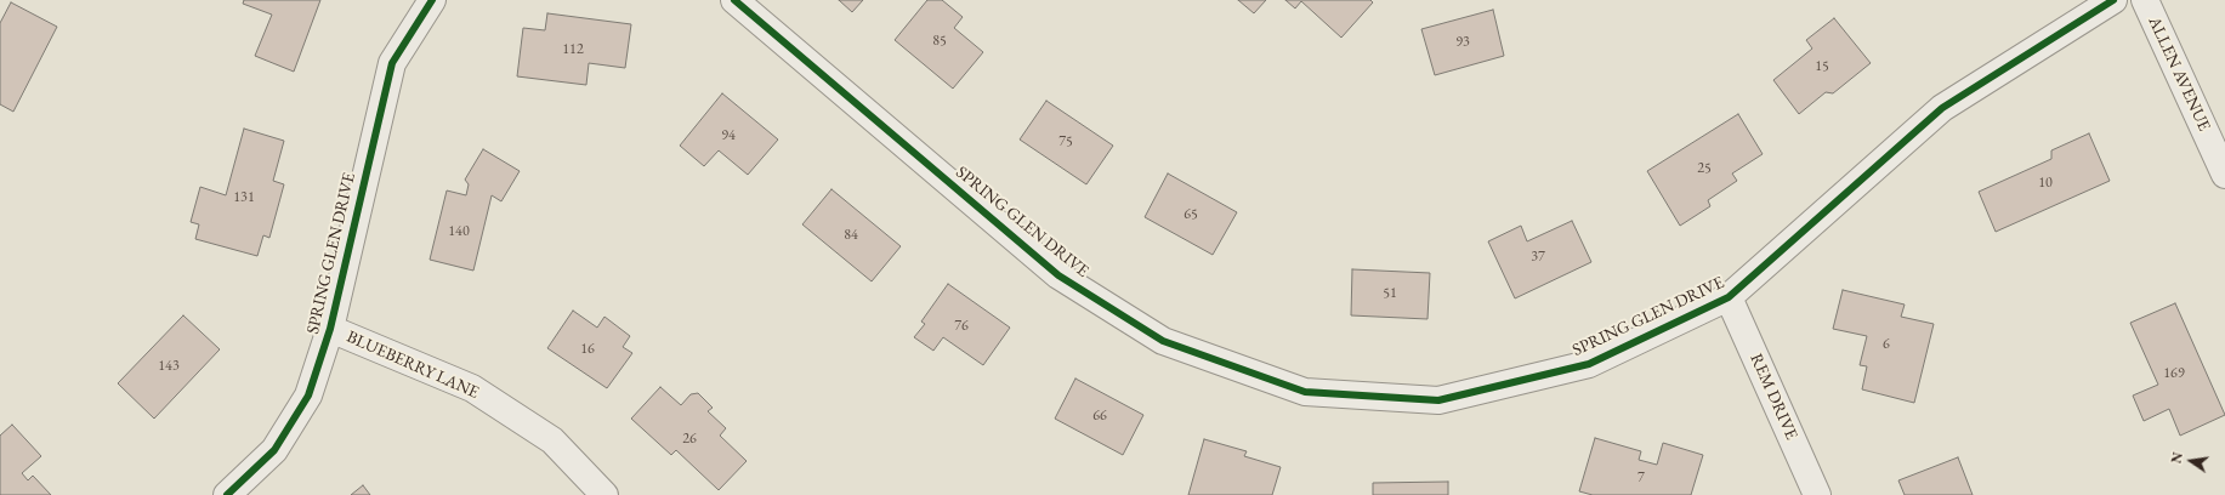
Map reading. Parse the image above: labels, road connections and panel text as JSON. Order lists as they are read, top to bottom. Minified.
{"streets":{"street":["ALLEN AVENUE","SPRING GLEN DRIVE","BLUEBERRY LANE","REM DRIVE"]},"crossings":[["SPRING GLEN DRIVE","BLUEBERRY LANE"],["SPRING GLEN DRIVE","REM DRIVE"]],"house_numbers":["85","93","112","15","94","75","25","10","131","65","140","84","37","51","76","6","16","143","169","66","26","7"],"north":"left"}
